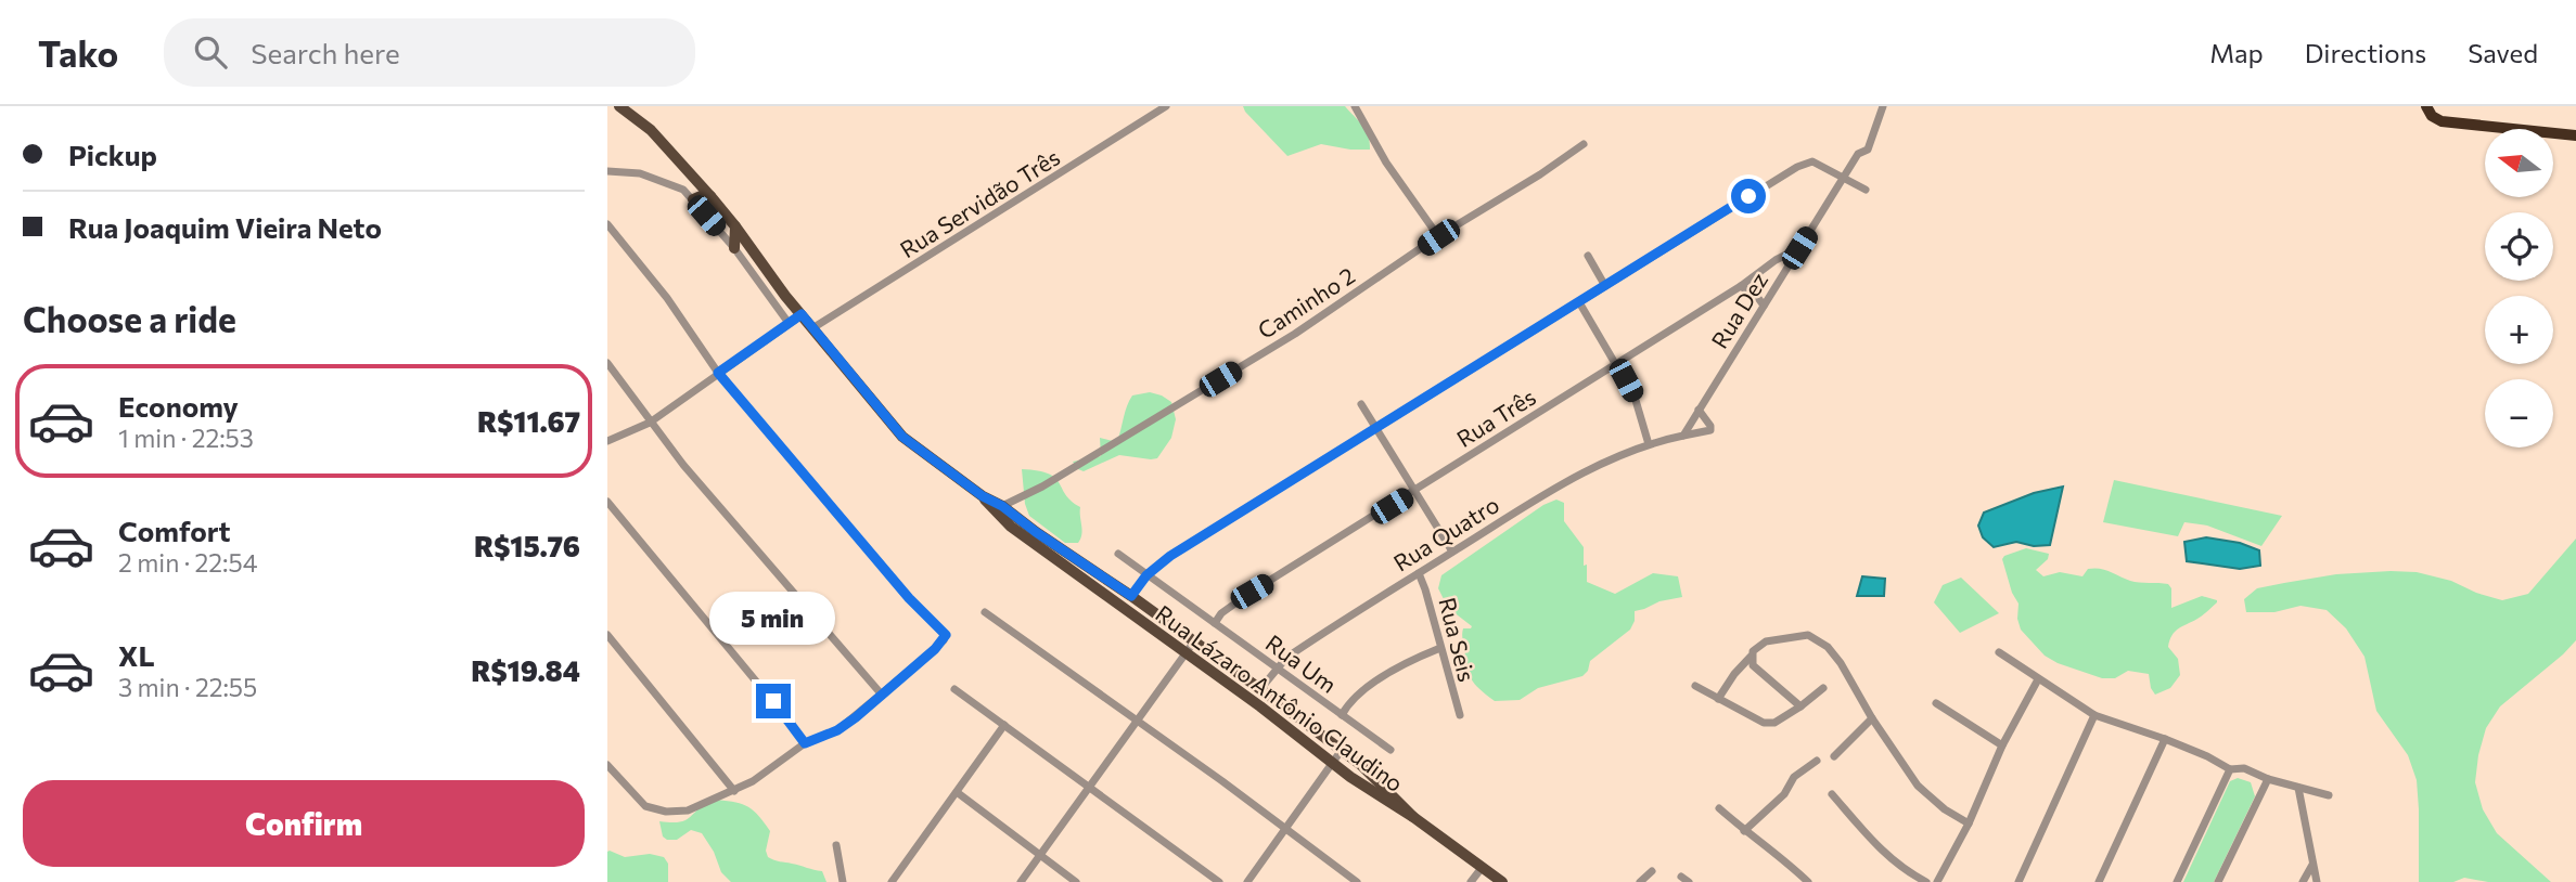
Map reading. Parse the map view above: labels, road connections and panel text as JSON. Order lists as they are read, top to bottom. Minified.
{"streets":{"main road":["Rua Lázaro Antônio Claudino"],"street":["Rua Servidão Três","Caminho 2","Rua Dez","Rua Três","Rua Quatro","Rua Seis","Rua Um"]},"crossings":[["Rua Servidão Três","Rua Lázaro Antônio Claudino"],["Caminho 2","Rua Lázaro Antônio Claudino"],["Rua Dez","Rua Três"],["Rua Dez","Rua Quatro"],["Rua Três","Rua Um"],["Rua Quatro","Rua Seis"],["Rua Quatro","Rua Um"],["Rua Quatro","Rua Lázaro Antônio Claudino"]],"north":"left","page":{"header":"Tako","search":"Search here","nav":["Map","Directions","Saved"],"banner":["Pickup","Rua Joaquim Vieira Neto"],"map_buttons":["+","−"],"heading":"Choose a ride","list":[{"name":"Economy","note":"1 min · 22:53","value":"R$11.67"},{"name":"Comfort","note":"2 min · 22:54","value":"R$15.76"},{"name":"XL","note":"3 min · 22:55","value":"R$19.84"}],"bubble":"5 min","buttons":"Confirm"}}
